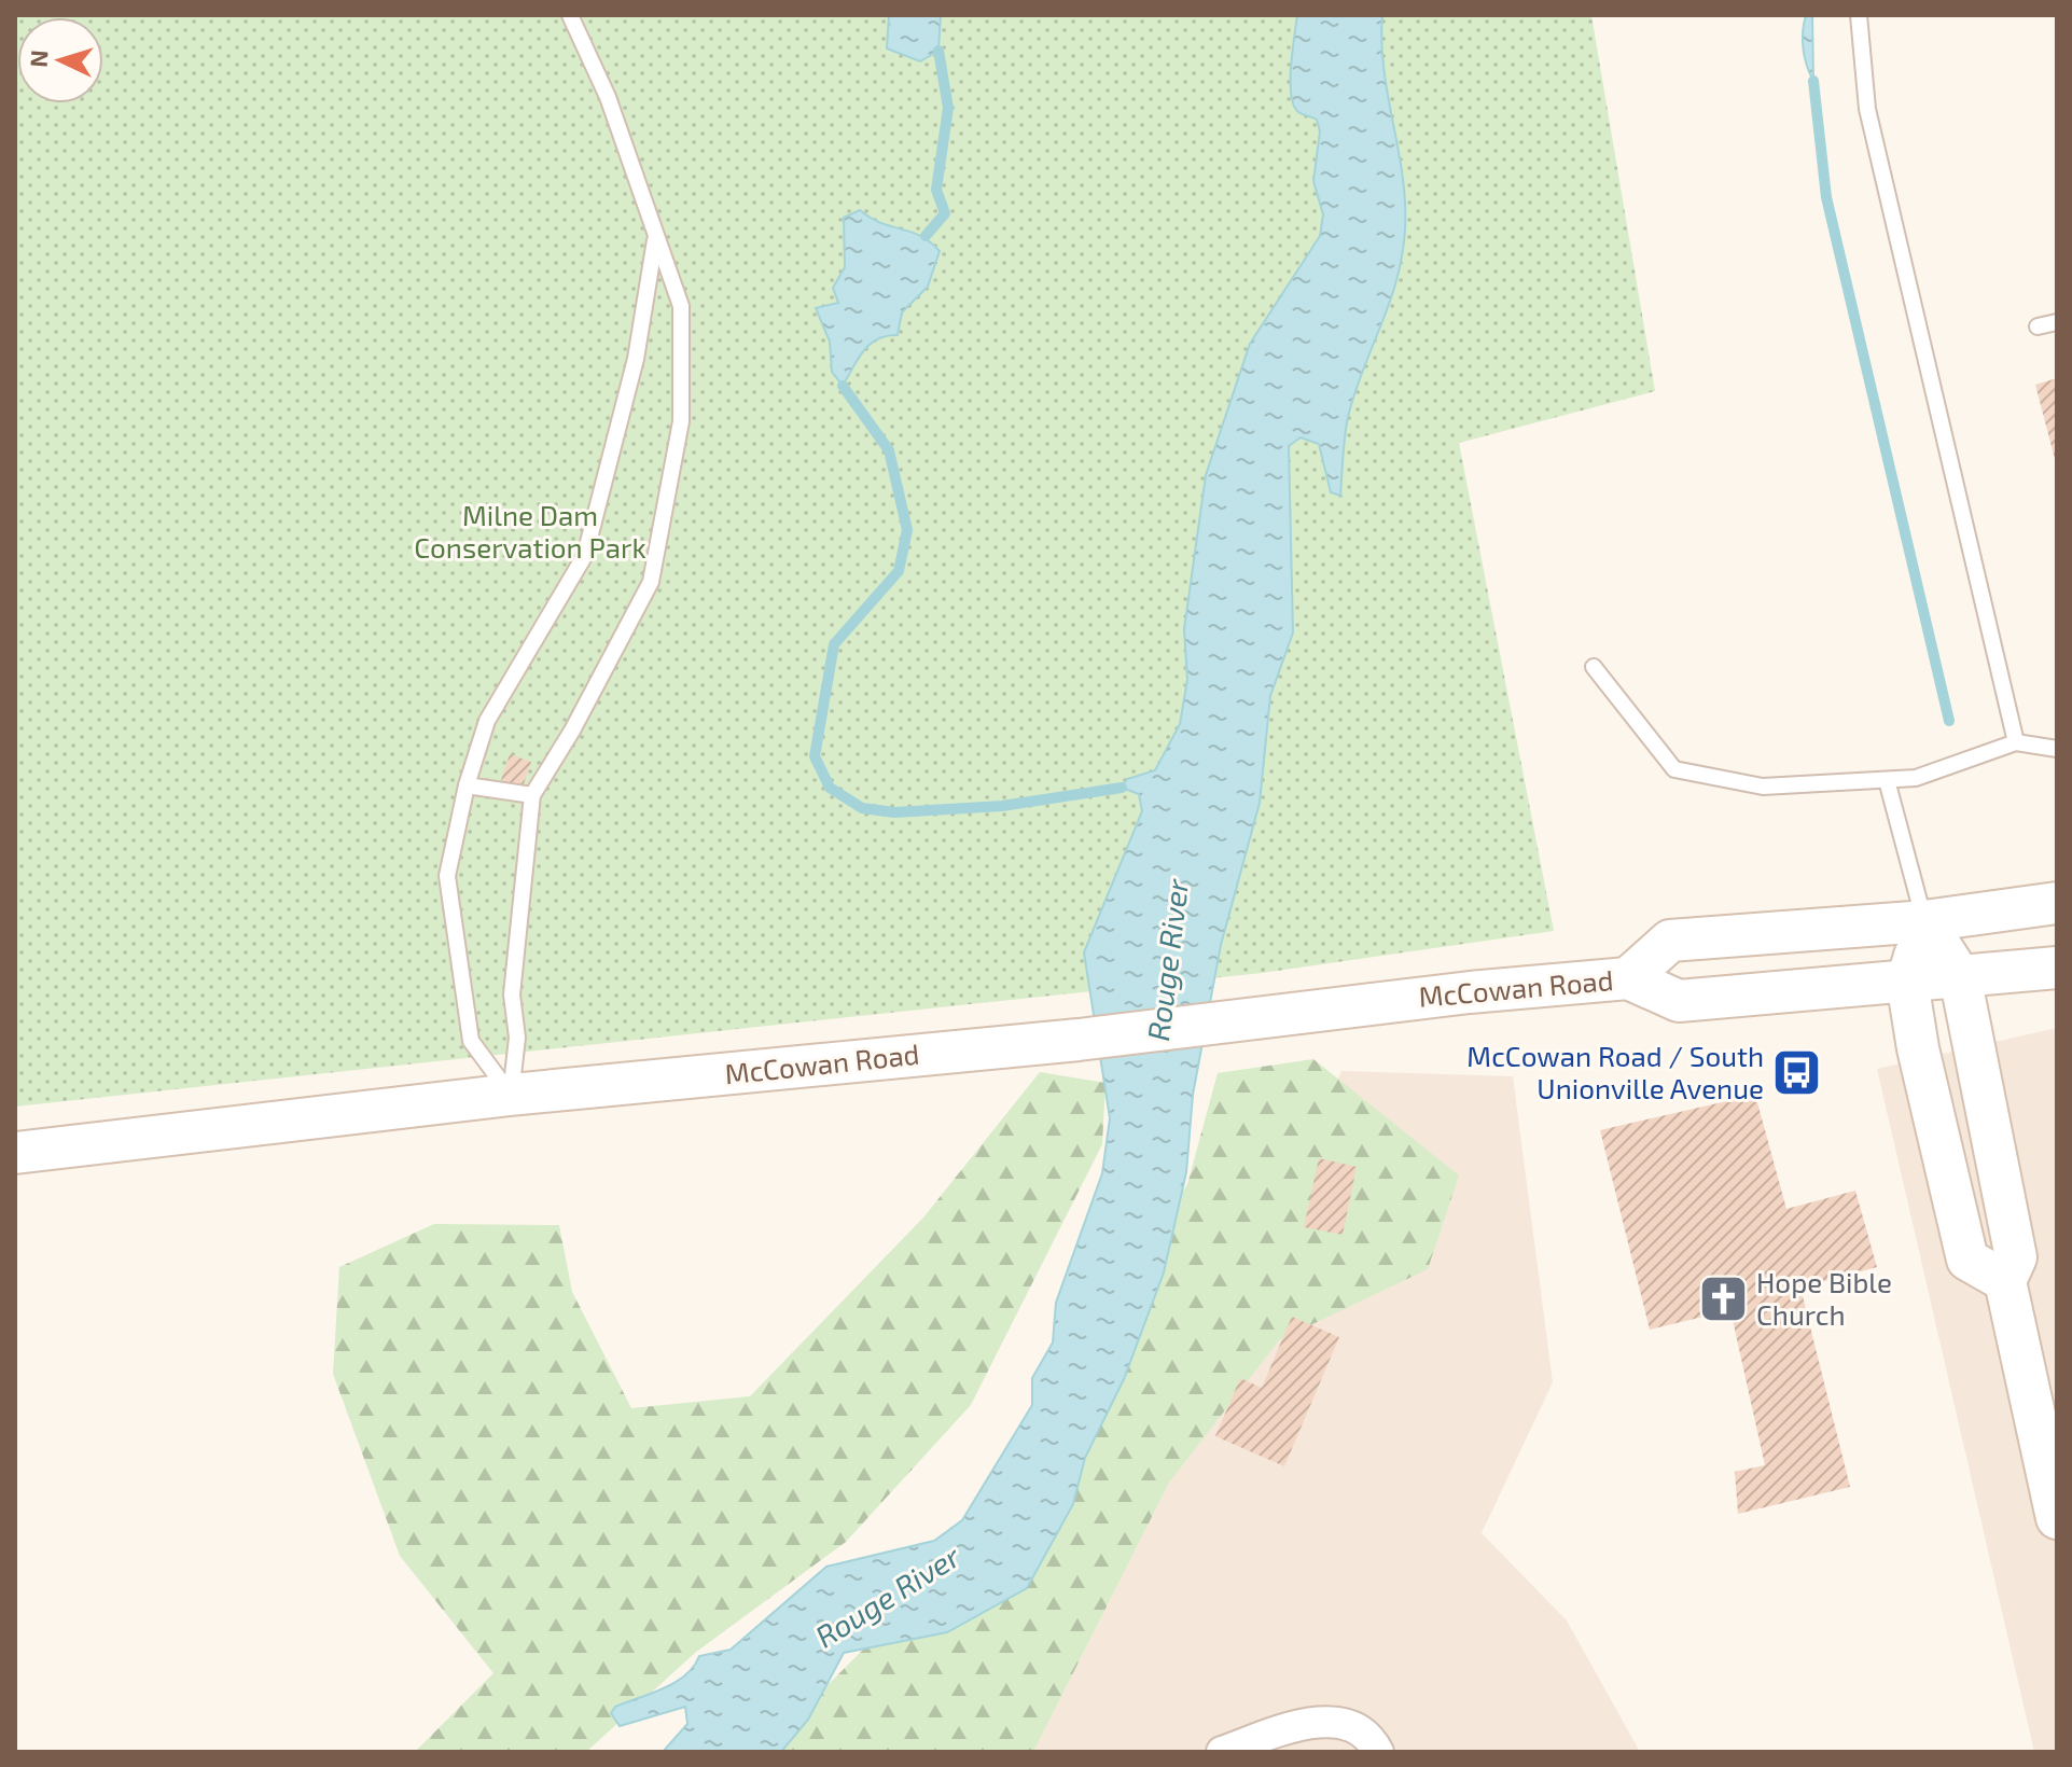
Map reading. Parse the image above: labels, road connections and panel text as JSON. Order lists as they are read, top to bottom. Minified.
{"streets":{"main road":["McCowan Road"]},"water":["Rouge River"],"parks":["Milne Dam Conservation Park"],"places":{"bus stop":["McCowan Road / South Unionville Avenue"],"church":["Hope Bible Church"]},"north":"left"}
